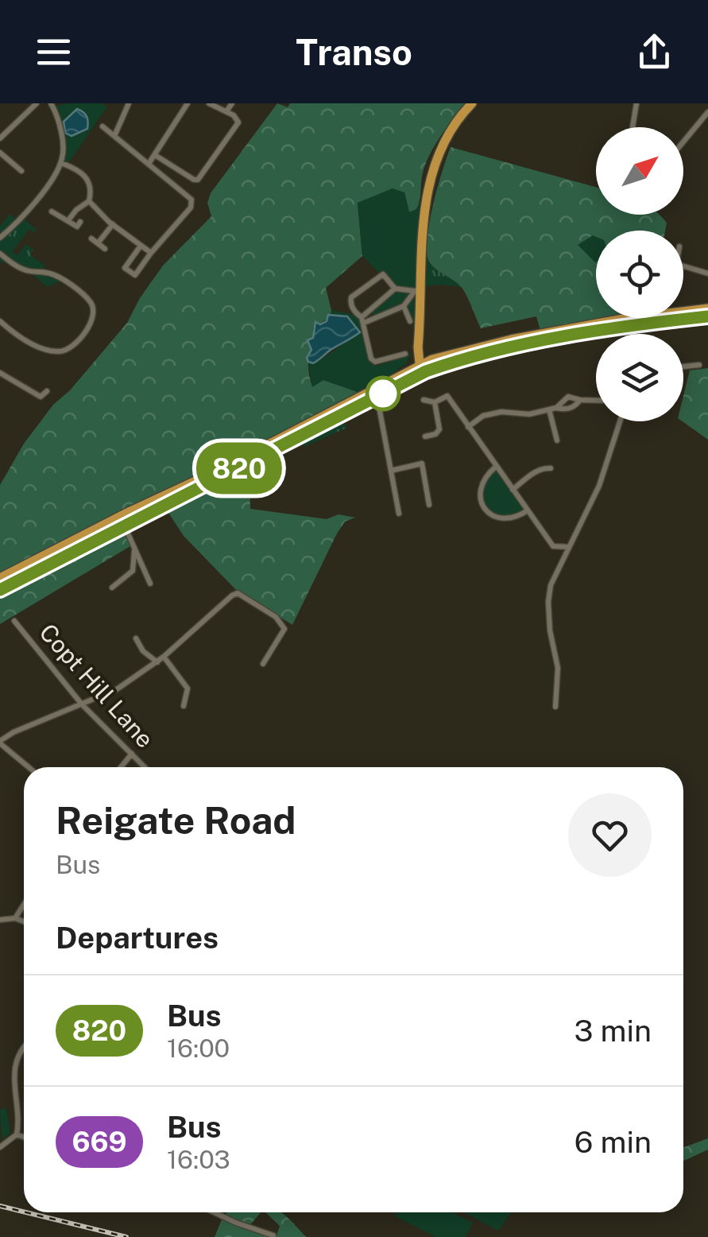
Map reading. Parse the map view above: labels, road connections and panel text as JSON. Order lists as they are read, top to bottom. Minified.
{"streets":{"street":["Copt Hill Lane"]},"lines":["bus line 820"],"north":"top right","page":{"header":"Transo","on_map":"820","heading":[["Reigate Road","Bus"],"Departures"],"list":[{"mark":"820","name":"Bus","note":"16:00","value":"3 min"},{"mark":"669","name":"Bus","note":"16:03","value":"6 min"}]}}
